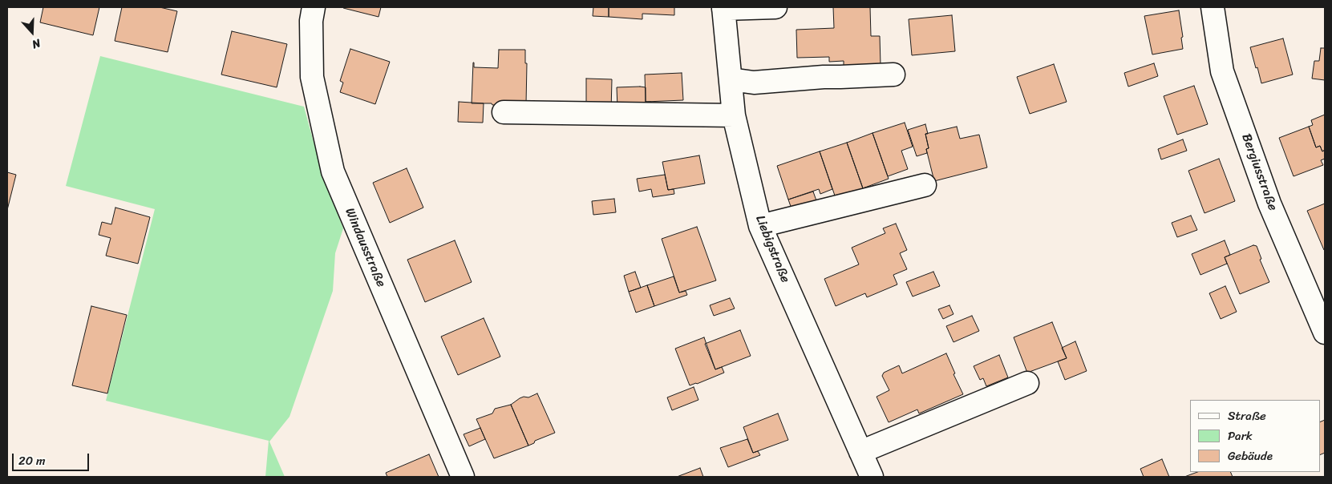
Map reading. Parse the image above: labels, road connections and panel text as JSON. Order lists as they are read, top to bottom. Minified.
{"streets":{"street":["Bergiusstraße","Windausstraße","Liebigstraße"]},"legend":["Straße","Park","Gebäude"],"scale_bar":"20 m","north":"bottom"}
